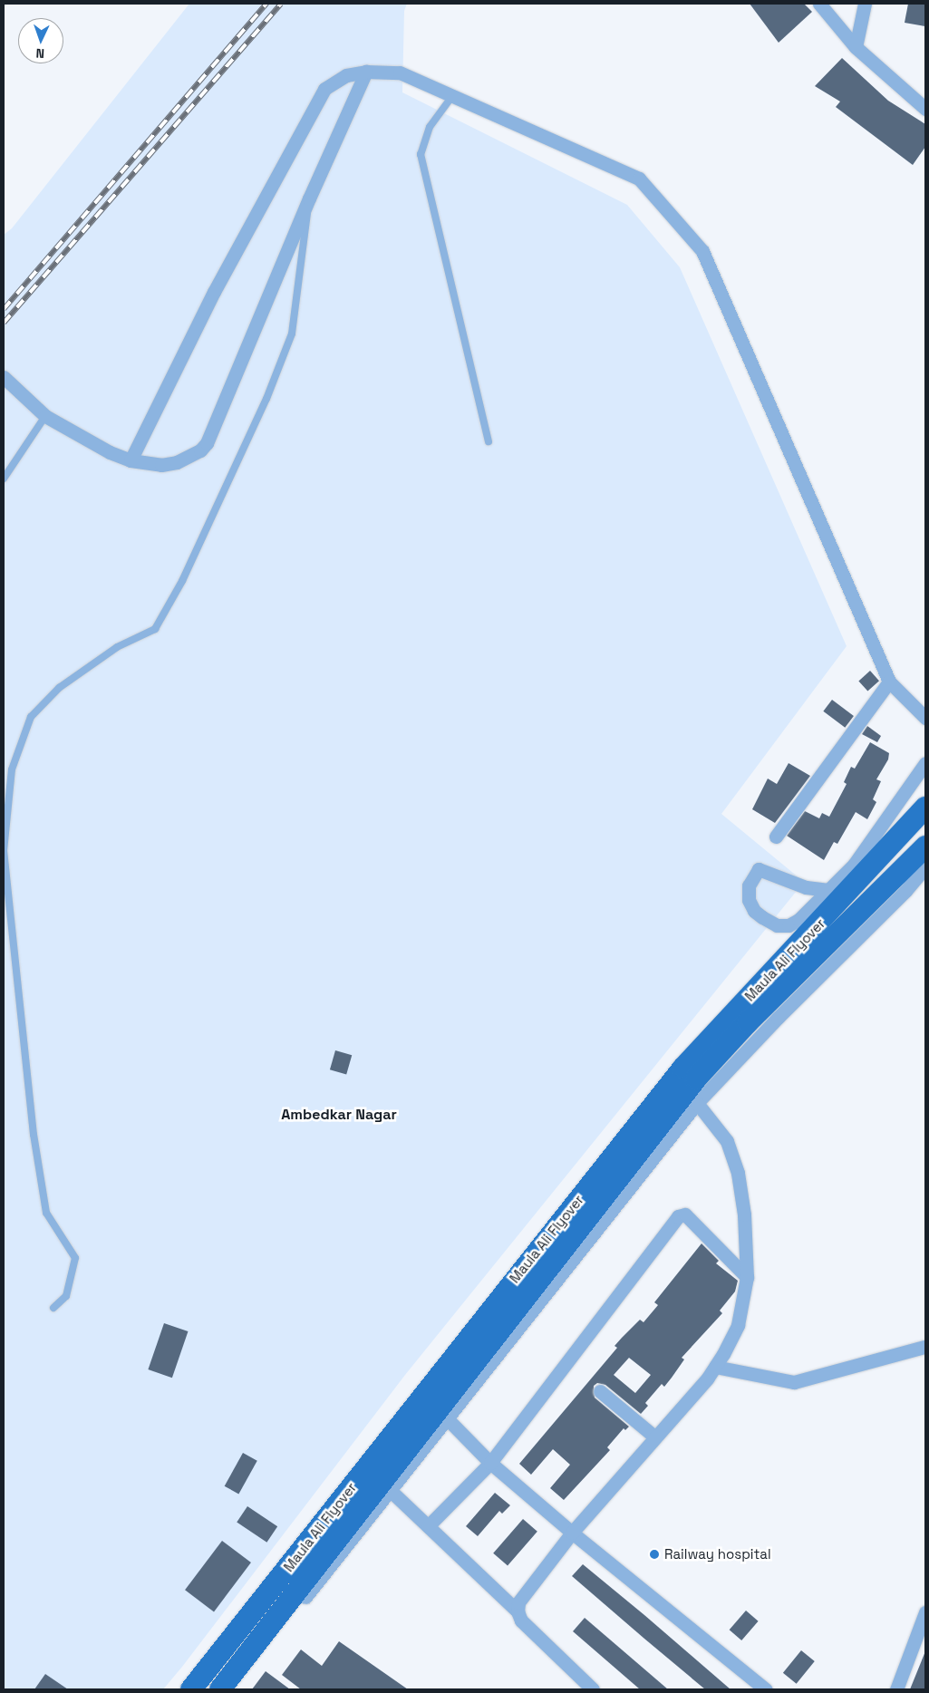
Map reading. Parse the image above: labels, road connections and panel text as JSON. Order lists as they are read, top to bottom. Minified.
{"streets":{"main road":["Maula Ali Flyover"]},"districts":["Ambedkar Nagar"],"places":["Railway hospital"],"north":"bottom"}
